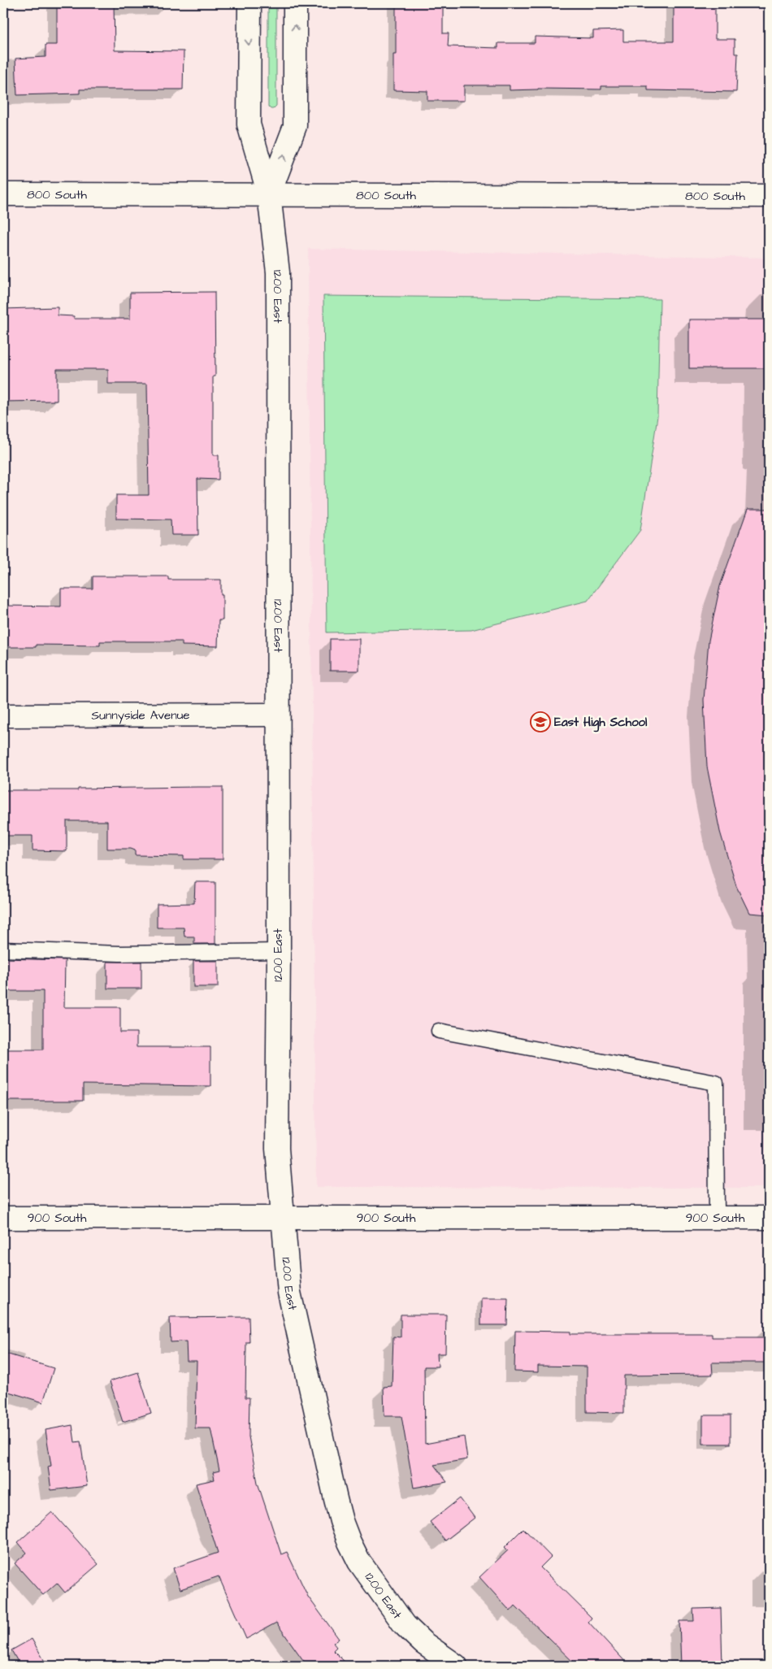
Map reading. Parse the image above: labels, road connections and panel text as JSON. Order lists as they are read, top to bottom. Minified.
{"streets":{"street":["800 South","1200 East","Sunnyside Avenue","900 South"]},"crossings":[["800 South","1200 East"],["1200 East","Sunnyside Avenue"],["1200 East","900 South"]],"places":{"school or university":["East High School"]}}
